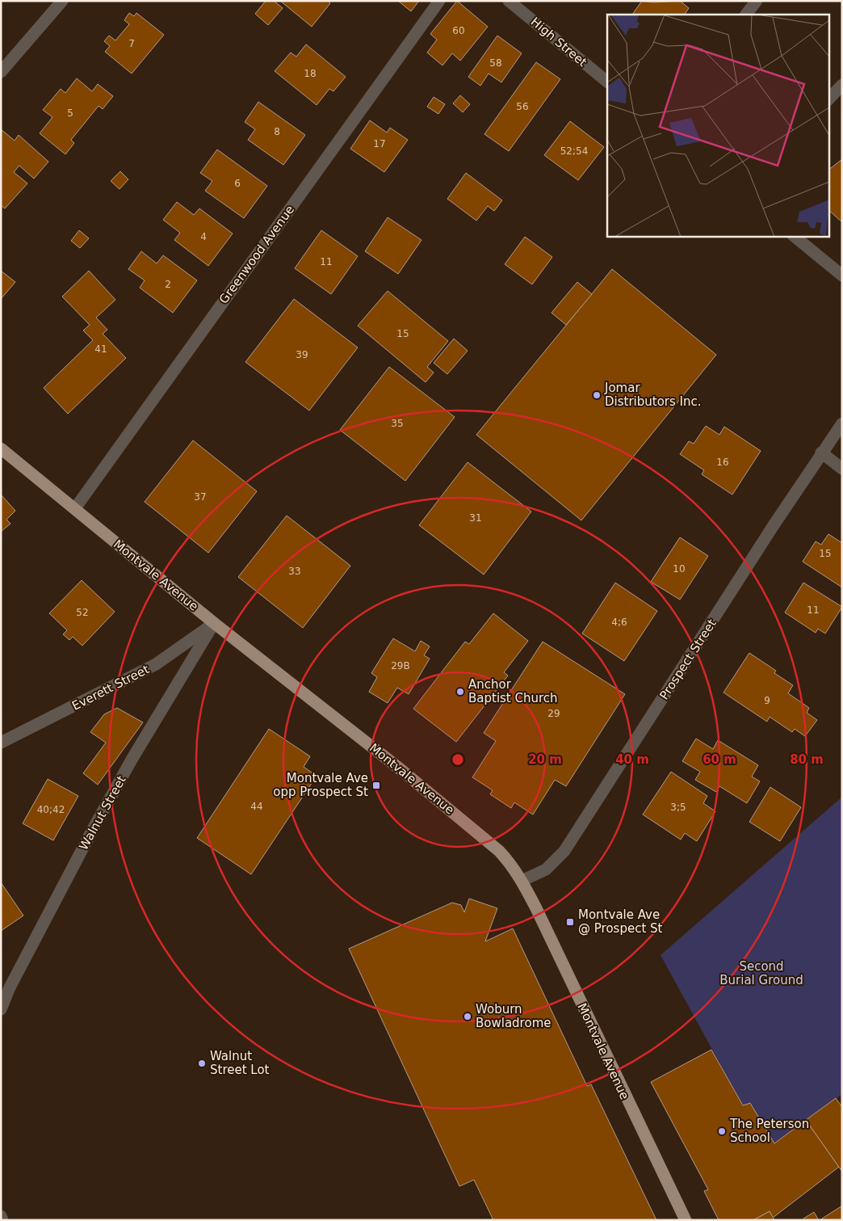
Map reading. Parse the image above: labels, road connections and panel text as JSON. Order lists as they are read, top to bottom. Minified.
{"streets":{"main road":["Montvale Avenue"],"street":["High Street","Greenwood Avenue","Prospect Street","Everett Street","Walnut Street"]},"crossings":[["Greenwood Avenue","Montvale Avenue"],["Montvale Avenue","Prospect Street"],["Montvale Avenue","Everett Street"],["Montvale Avenue","Walnut Street"],["Everett Street","Walnut Street"]],"parks":["Second Burial Ground"],"places":{"other":["Jomar Distributors Inc.","Anchor Baptist Church","Woburn Bowladrome","Walnut Street Lot","The Peterson School"],"transit":["Montvale Ave opp Prospect St","Montvale Ave @ Prospect St"]},"house_numbers":["60","7","58","18","56","5","8","17","52;54","6","4","11","2","15","41","39","35","16","37","31","15","10","33","11","52","4;6","29B","9","29","44","3;5","40;42"],"rings":["20 m","40 m","60 m","80 m"]}
